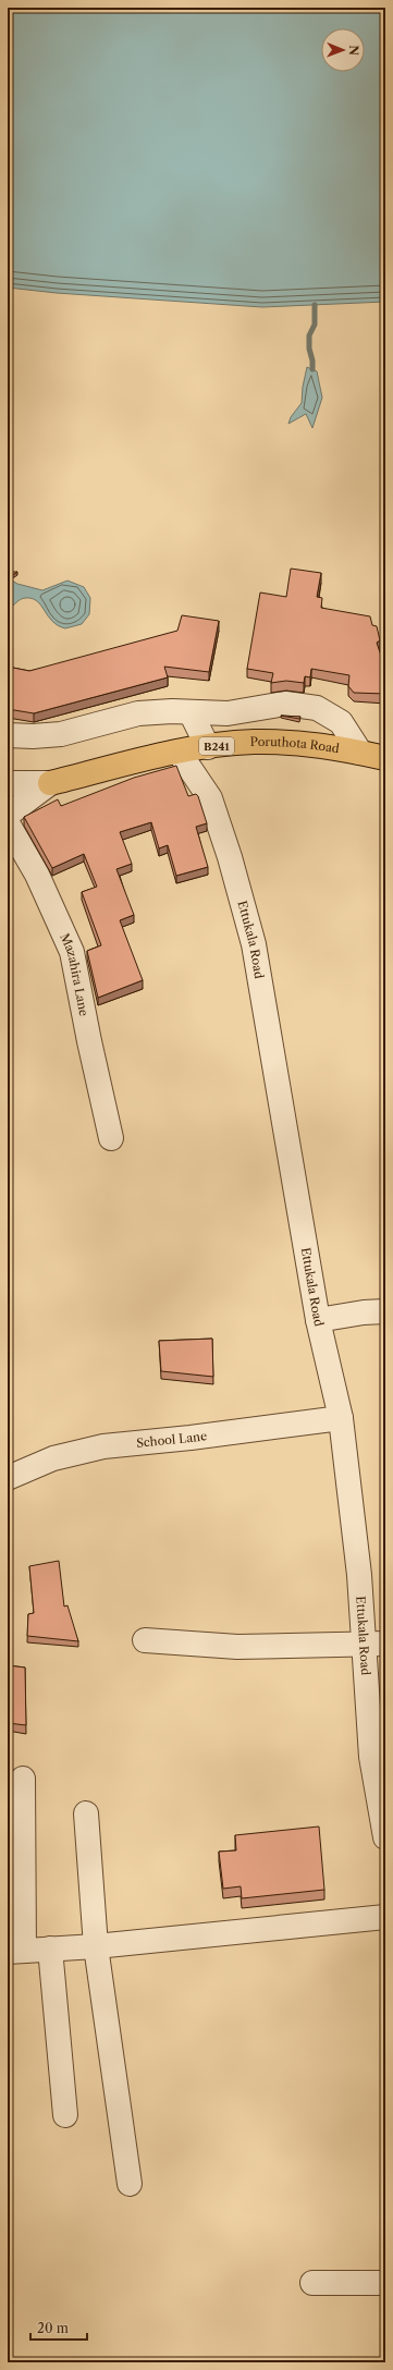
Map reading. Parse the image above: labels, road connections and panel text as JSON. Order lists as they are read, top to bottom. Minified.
{"streets":{"main road":["B241","Poruthota Road"],"street":["Ettukala Road","Mazahira Lane","School Lane"]},"crossings":[["Poruthota Road","Ettukala Road"],["Ettukala Road","School Lane"]],"scale_bar":"20 m","north":"right"}
